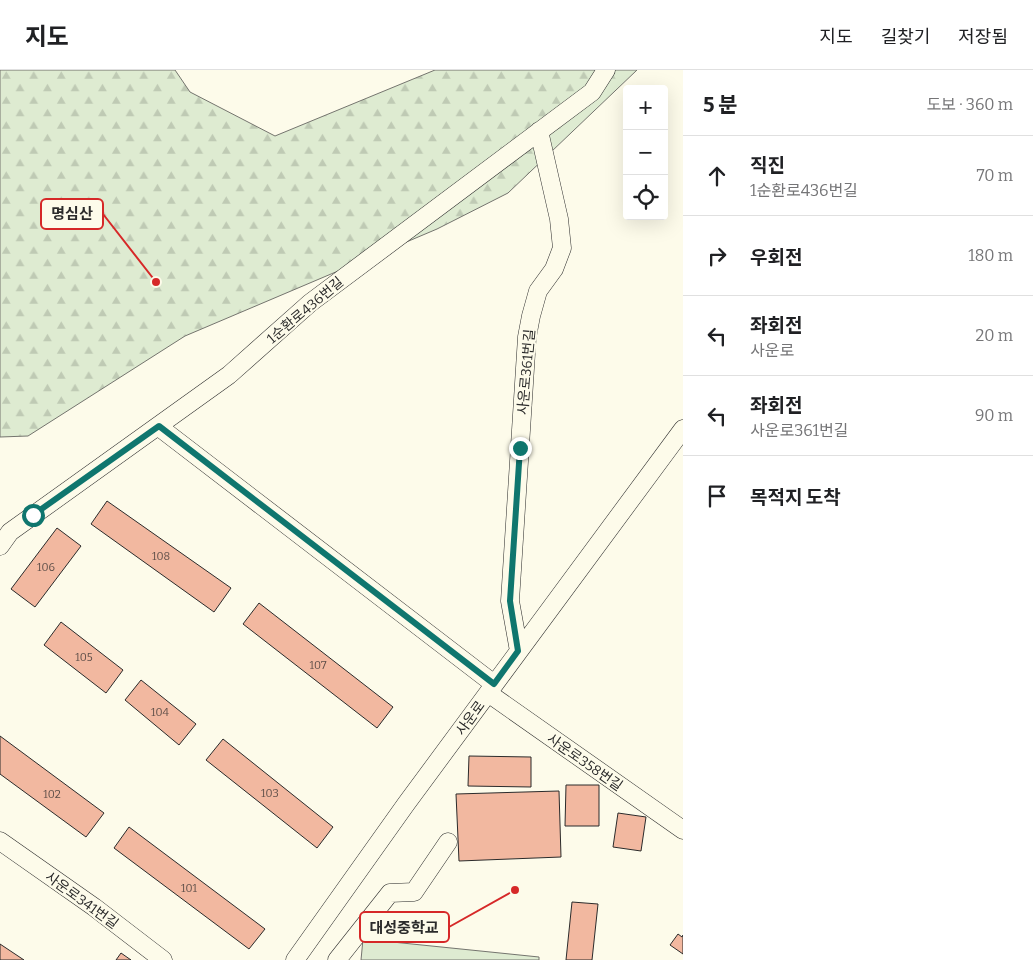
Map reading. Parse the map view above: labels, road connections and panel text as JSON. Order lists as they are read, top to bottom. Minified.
{"streets":{"street":["1순환로436번길","사운로361번길","사운로","사운로358번길","사운로341번길"]},"crossings":[["1순환로436번길","사운로361번길"],["1순환로436번길","사운로358번길"],["사운로361번길","사운로"],["사운로","사운로358번길"]],"places":["명심산","대성중학교"],"house_numbers":["108","106","105","107","104","103","102","101"],"page":{"header":"지도","nav":["지도","길찾기","저장됨"],"heading":["5 분","도보 · 360 m"],"map_buttons":["+","−"],"list":[["직진","1순환로436번길","70 m"],["우회전","180 m"],["좌회전","사운로","20 m"],["좌회전","사운로361번길","90 m"],"목적지 도착"]}}
